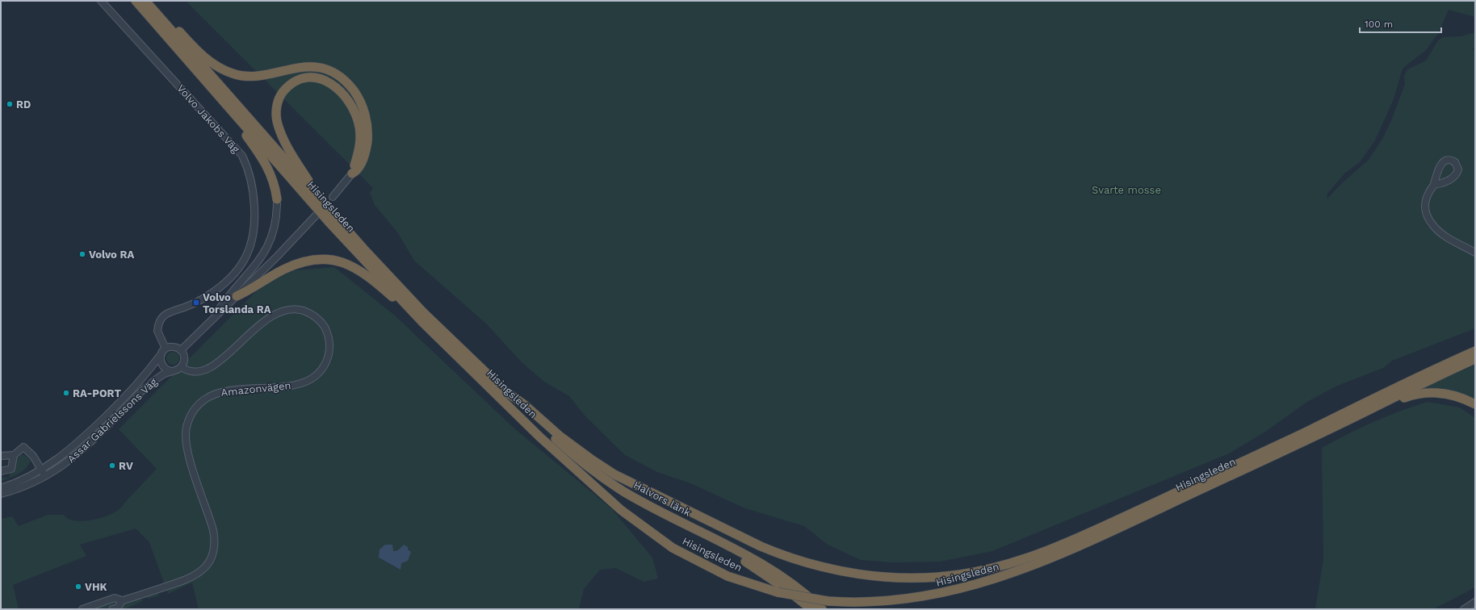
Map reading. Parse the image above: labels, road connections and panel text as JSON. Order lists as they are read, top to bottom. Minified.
{"streets":{"highway":["Hisingsleden","Halvors länk"],"street":["Volvo Jakobs Väg","Amazonvägen","Assar Gabrielssons Väg"]},"crossings":[["Volvo Jakobs Väg","Amazonvägen"],["Volvo Jakobs Väg","Assar Gabrielssons Väg"],["Hisingsleden","Halvors länk"],["Amazonvägen","Assar Gabrielssons Väg"]],"parks":["Svarte mosse"],"places":{"other":["RD","Volvo RA","RA-PORT","RV","VHK"],"transit":["Volvo Torslanda RA"]},"scale_bar":"100 m"}
